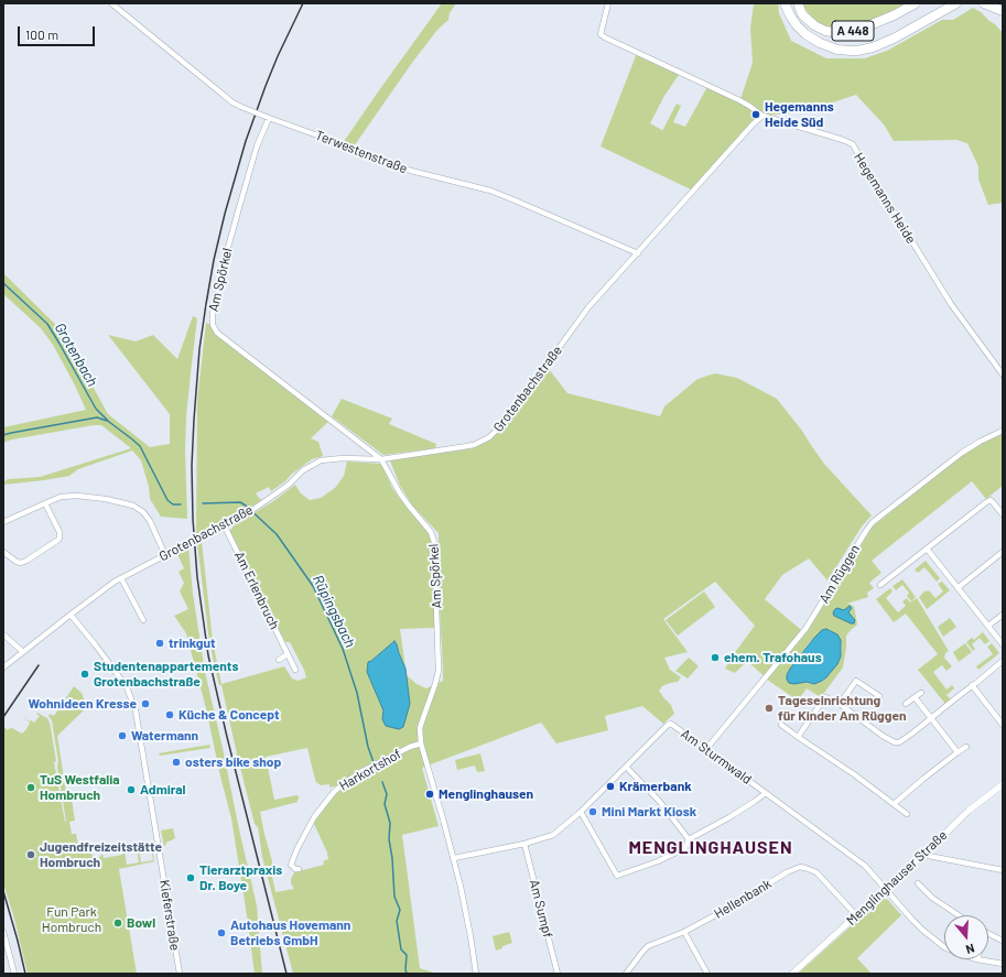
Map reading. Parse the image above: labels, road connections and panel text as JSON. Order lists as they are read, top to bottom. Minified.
{"streets":{"highway":["A 448"],"street":["Terwestenstraße","Hegemanns Heide","Am Spörkel","Grotenbachstraße","Am Rüggen","Am Erlenbruch","Am Sturmwald","Harkortshof","Menglinghauser Straße","Hellenbank","Am Sumpf","Kieferstraße"]},"crossings":[["Terwestenstraße","Am Spörkel"],["Terwestenstraße","Grotenbachstraße"],["Hegemanns Heide","Grotenbachstraße"],["Am Spörkel","Grotenbachstraße"],["Am Spörkel","Am Sturmwald"],["Am Spörkel","Harkortshof"],["Grotenbachstraße","Am Erlenbruch"],["Grotenbachstraße","Kieferstraße"],["Am Rüggen","Am Sturmwald"],["Am Sturmwald","Menglinghauser Straße"],["Am Sturmwald","Am Sumpf"],["Menglinghauser Straße","Hellenbank"]],"districts":["MENGLINGHAUSEN"],"water":["Grotenbach","Rüpingsbach"],"parks":["Fun Park Hombruch"],"places":["Hegemanns Heide Süd","trinkgut","ehem. Trafohaus","Studentenappartements Grotenbachstraße","Wohnideen Kresse","Tageseinrichtung für Kinder Am Rüggen","Küche & Concept","Watermann","osters bike shop","Krämerbank","TuS Westfalia Hombruch","Admiral","Menglinghausen","Mini Markt Kiosk","Jugendfreizeitstätte Hombruch","Tierarztpraxis Dr. Boye","Bowl","Autohaus Hovemann Betriebs GmbH"],"scale_bar":"100 m","north":"bottom"}
